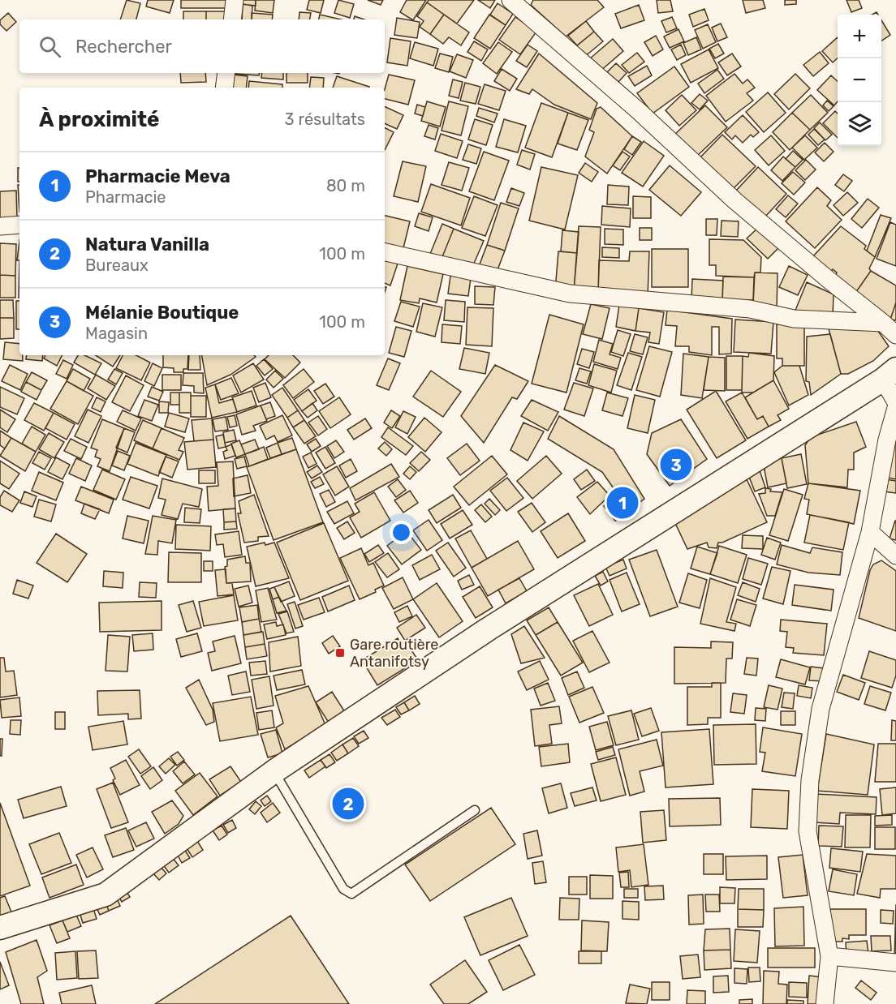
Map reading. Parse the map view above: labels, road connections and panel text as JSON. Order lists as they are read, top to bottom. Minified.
{"places":{"transit":["Gare routière Antanifotsy"]},"page":{"map_buttons":["+","−"],"search":"Rechercher","heading":["À proximité","3 résultats"],"list":[{"mark":"1","name":"Pharmacie Meva","note":"Pharmacie","value":"80 m"},{"mark":"2","name":"Natura Vanilla","note":"Bureaux","value":"100 m"},{"mark":"3","name":"Mélanie Boutique","note":"Magasin","value":"100 m"}],"pins":["3","1","2"]}}
